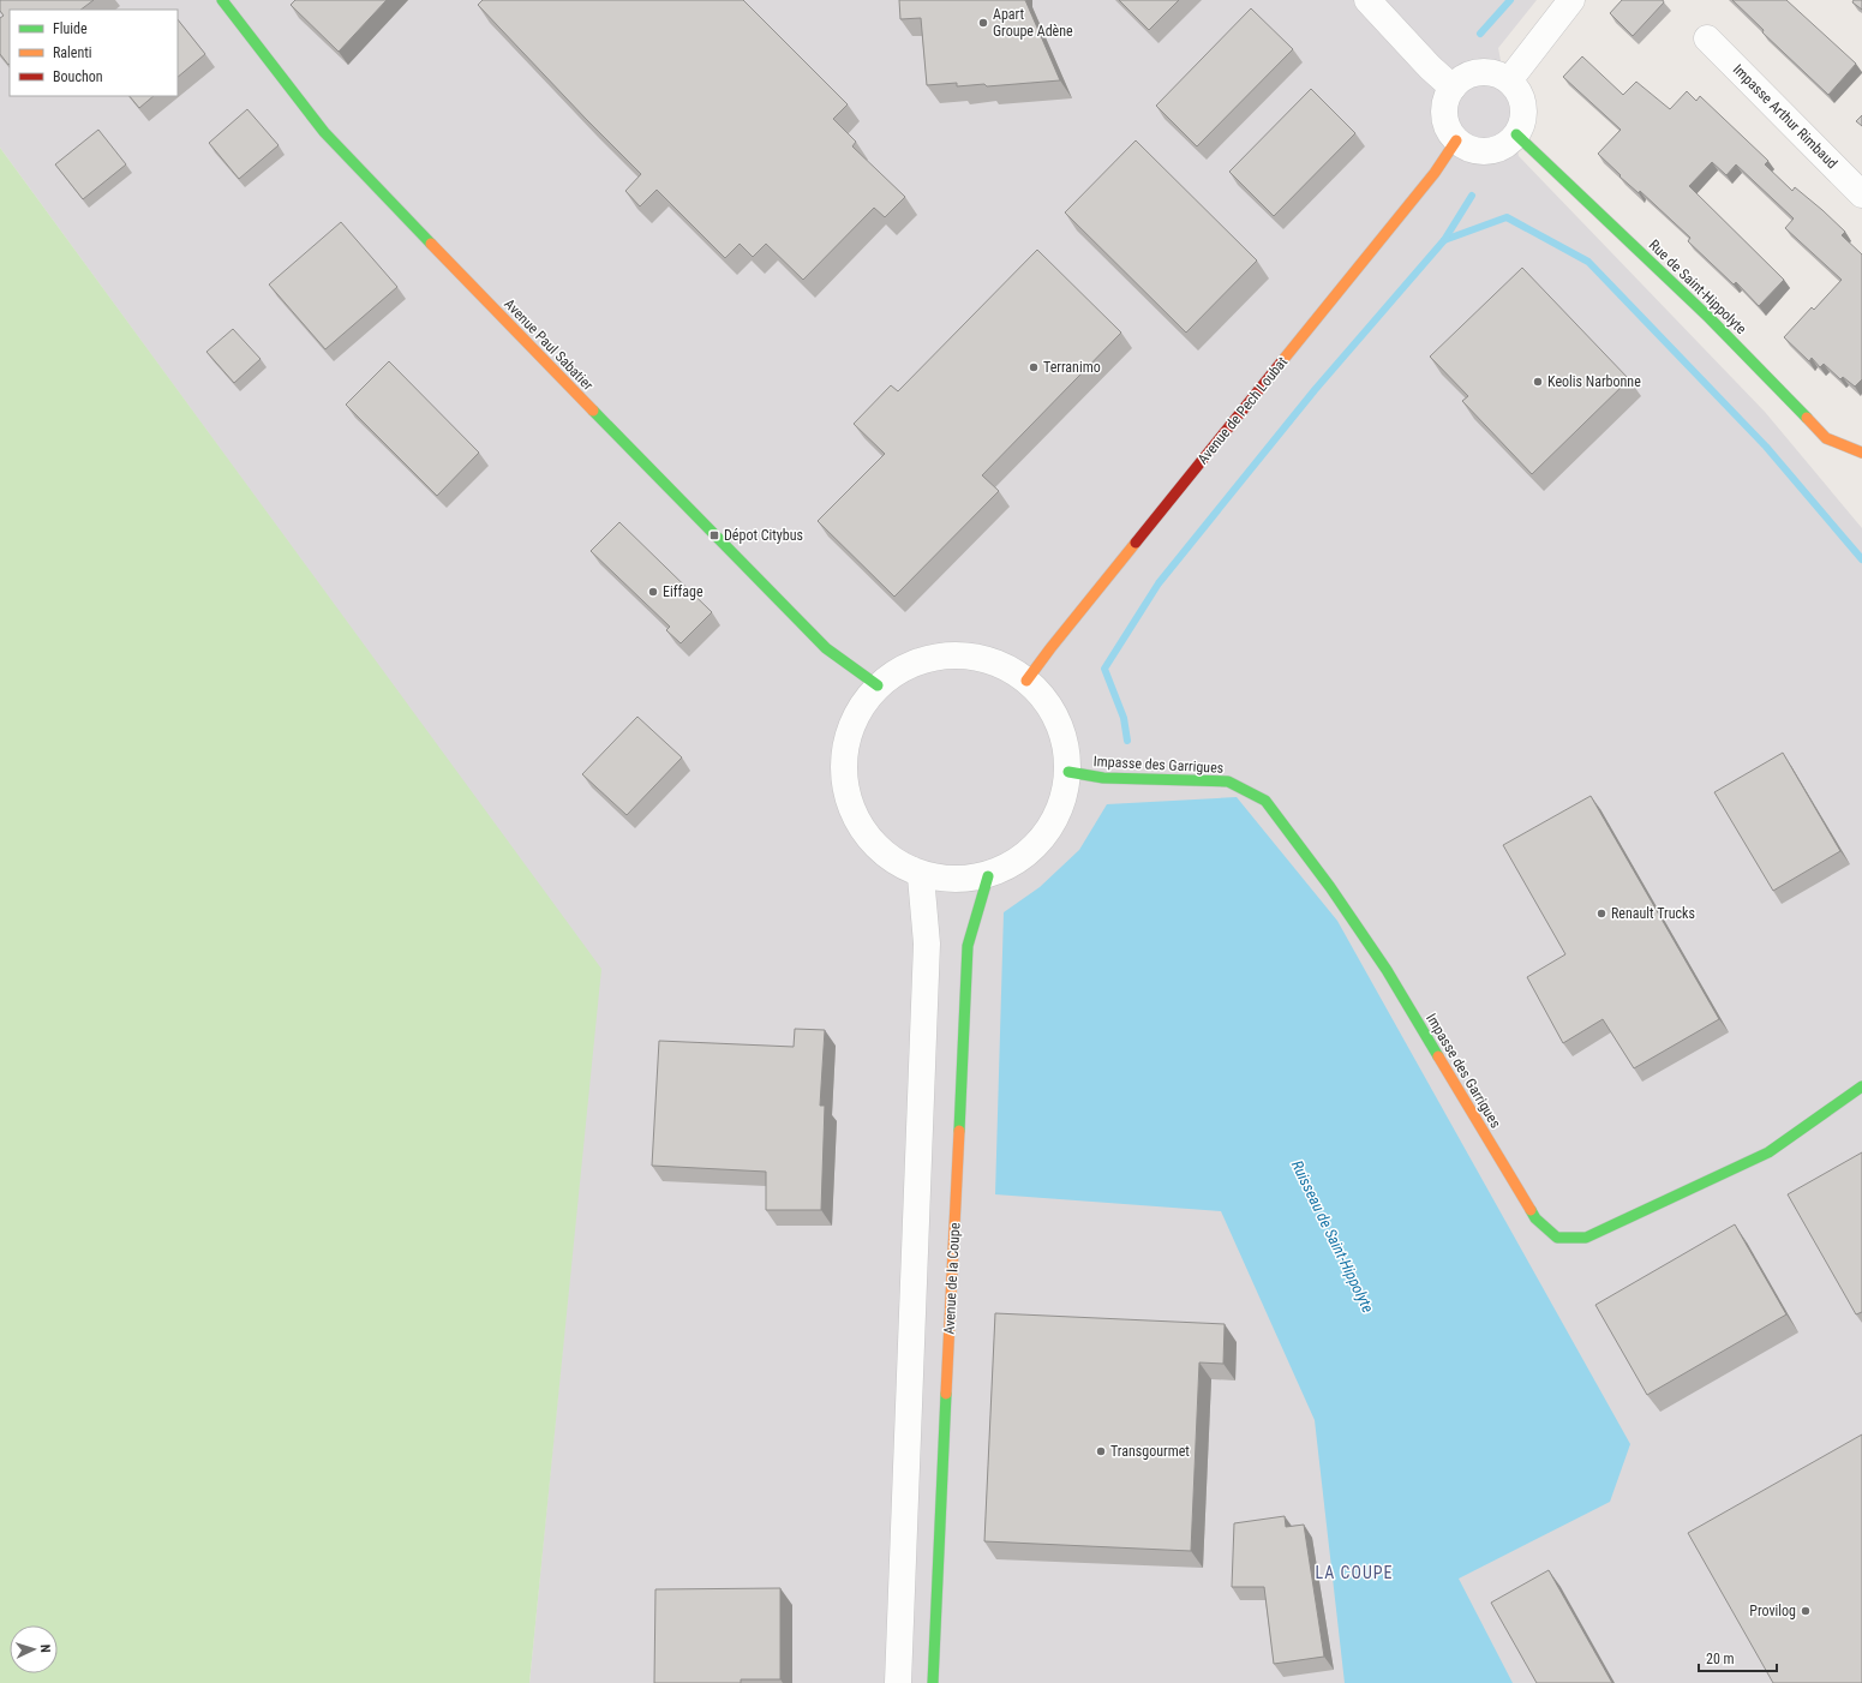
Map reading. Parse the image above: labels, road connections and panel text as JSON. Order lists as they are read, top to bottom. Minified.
{"streets":{"street":["Impasse Arthur Rimbaud","Rue de Saint-Hippolyte","Avenue Paul Sabatier","Avenue de Pech Loubat","Impasse des Garrigues","Avenue de la Coupe"]},"crossings":[["Rue de Saint-Hippolyte","Avenue de Pech Loubat"]],"districts":["LA COUPE"],"water":["Ruisseau de Saint-Hippolyte"],"places":{"other":["Apart Groupe Adène","Terranimo","Keolis Narbonne","Eiffage","Renault Trucks","Transgourmet","Provilog"],"transit":["Dépot Citybus"]},"legend":["Fluide","Ralenti","Bouchon"],"scale_bar":"20 m","north":"right"}
